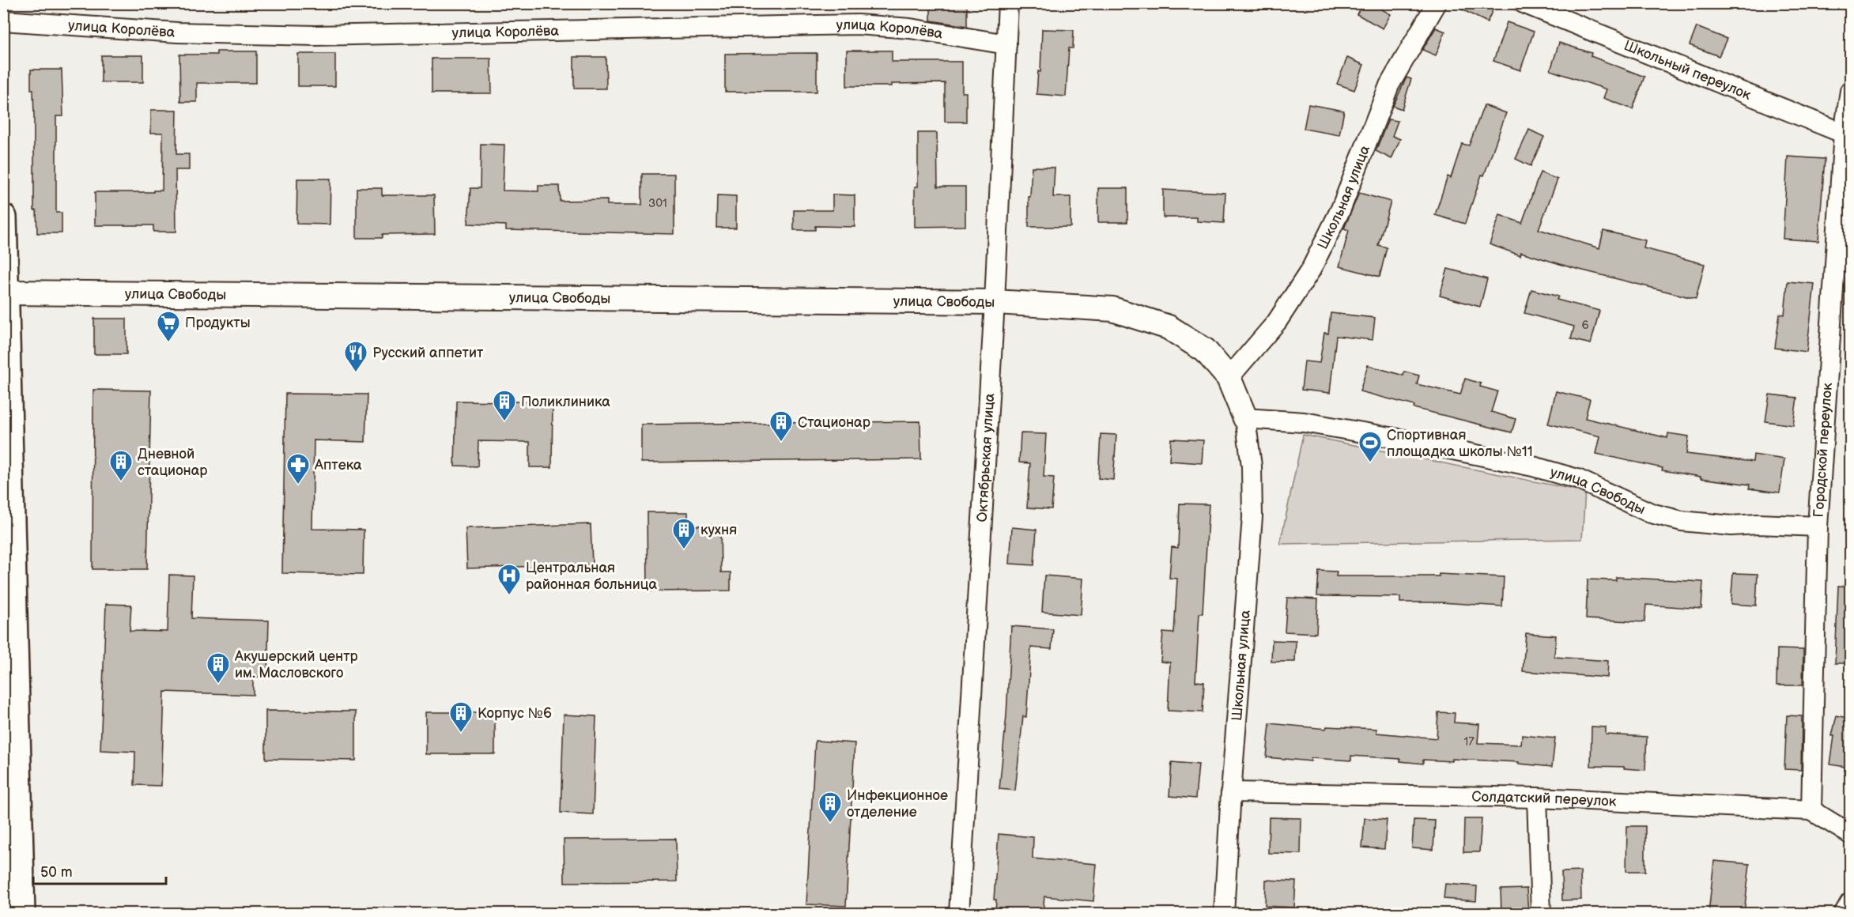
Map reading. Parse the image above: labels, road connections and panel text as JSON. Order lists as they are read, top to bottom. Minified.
{"streets":{"street":["улица Королёва","Школьный переулок","Школьная улица","улица Свободы","Городской переулок","Октябрьская улица","Солдатский переулок"]},"crossings":[["улица Королёва","Октябрьская улица"],["Школьный переулок","Городской переулок"],["Школьная улица","улица Свободы"],["Школьная улица","Солдатский переулок"],["улица Свободы","Городской переулок"],["улица Свободы","Октябрьская улица"],["Городской переулок","Солдатский переулок"]],"places":{"supermarket":["Продукты"],"restaurant":["Русский аппетит"],"building":["Поликлиника","Стационар","Дневной стационар","кухня","Акушерский центр им. Масловского","Корпус №6","Инфекционное отделение"],"sports":["Спортивная площадка школы №11"],"pharmacy":["Аптека"],"hospital":["Центральная районная больница"]},"house_numbers":["301","6","17"],"scale_bar":"50 m"}
